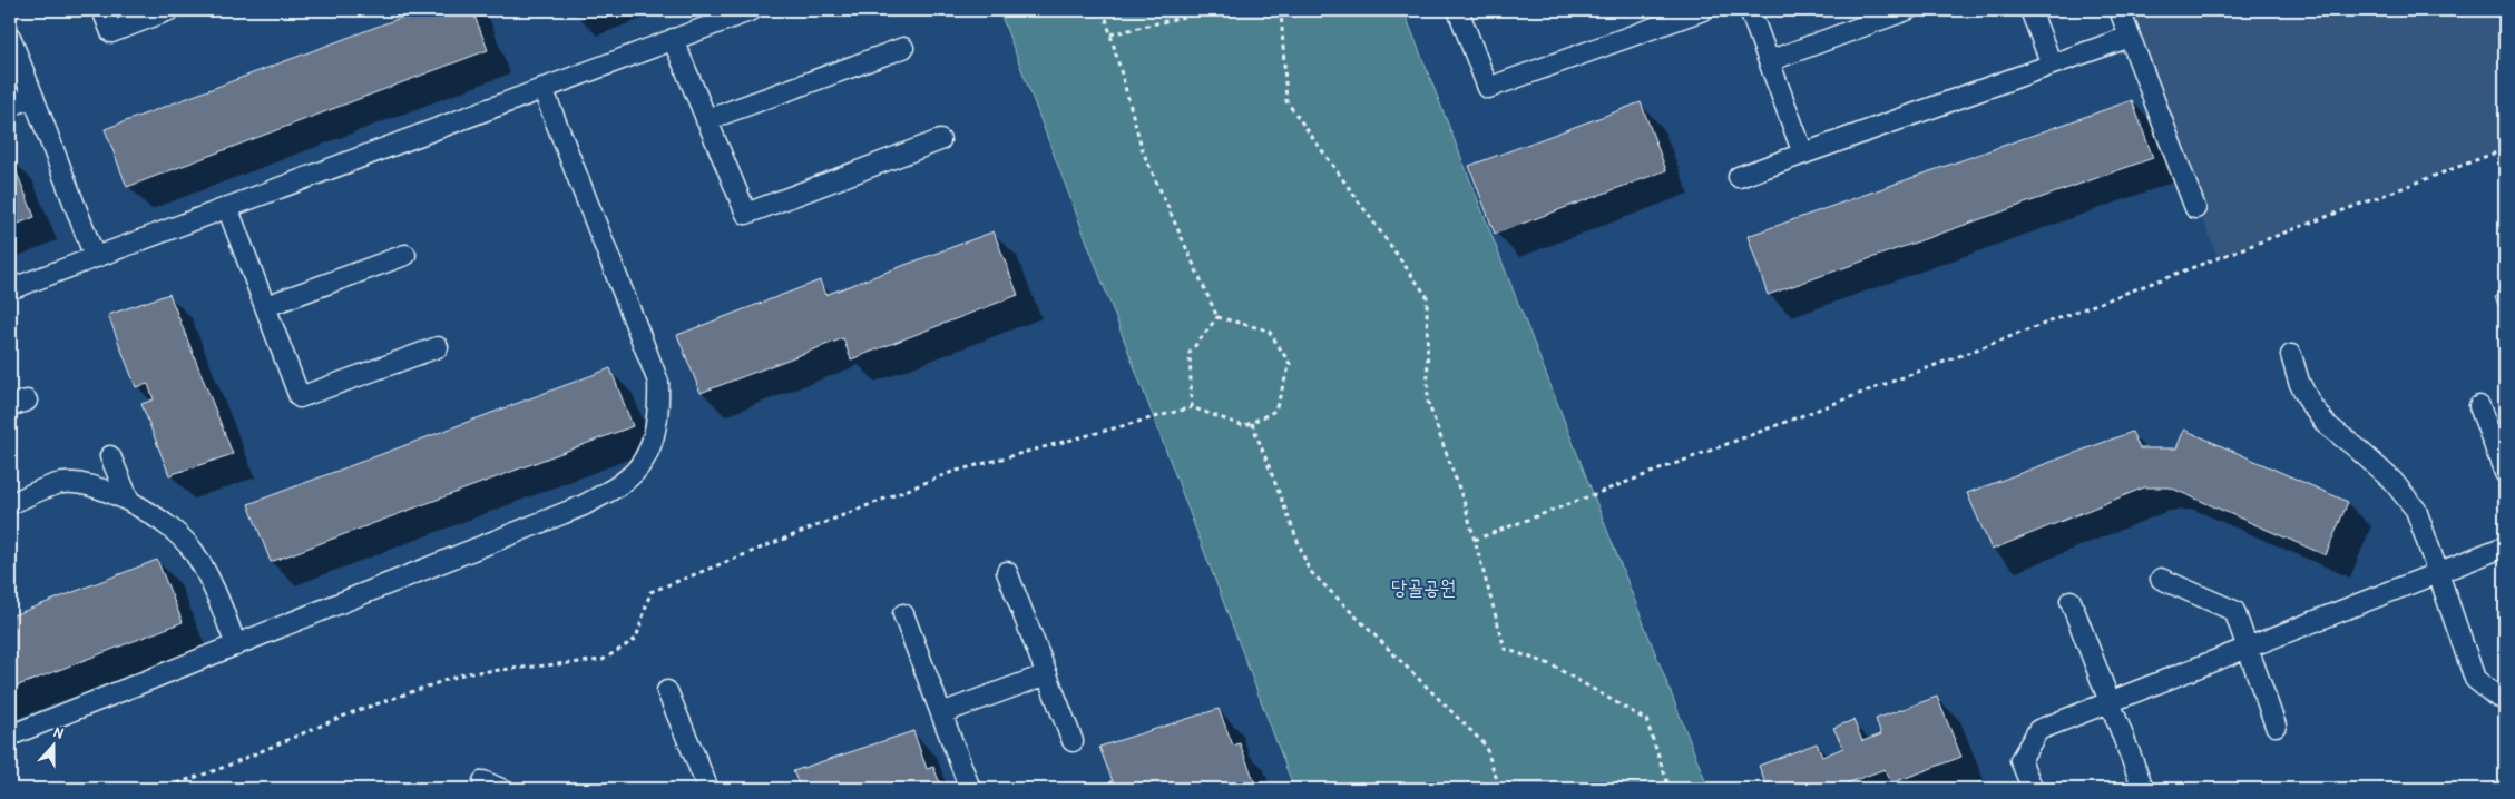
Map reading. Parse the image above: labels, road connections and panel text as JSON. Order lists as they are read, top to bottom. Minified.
{"parks":["당골공원"],"north":"top"}
